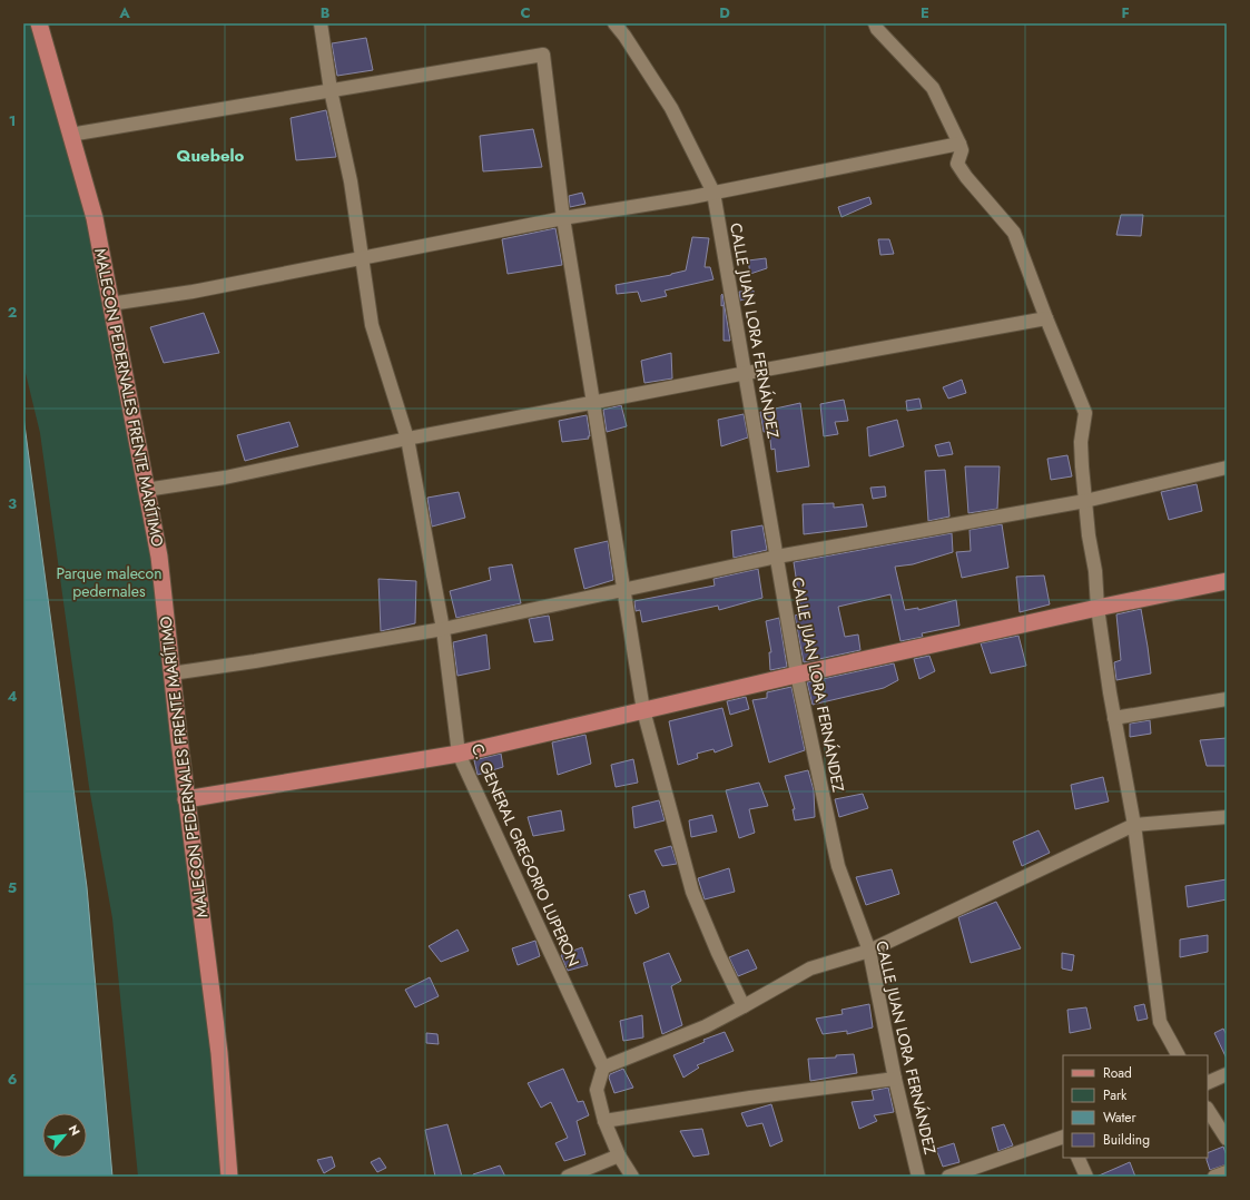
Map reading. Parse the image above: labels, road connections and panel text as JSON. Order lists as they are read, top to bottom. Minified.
{"streets":{"main road":["MALECON PEDERNALES FRENTE MARÍTIMO"],"street":["CALLE JUAN LORA FERNÁNDEZ","C. GENERAL GREGORIO LUPERON"]},"districts":["Quebelo"],"parks":["Parque malecon pedernales"],"legend":["Road","Park","Water","Building"],"north":"top right","grid":{"columns":["A","B","C","D","E","F"],"rows":["1","2","3","4","5","6"]}}
